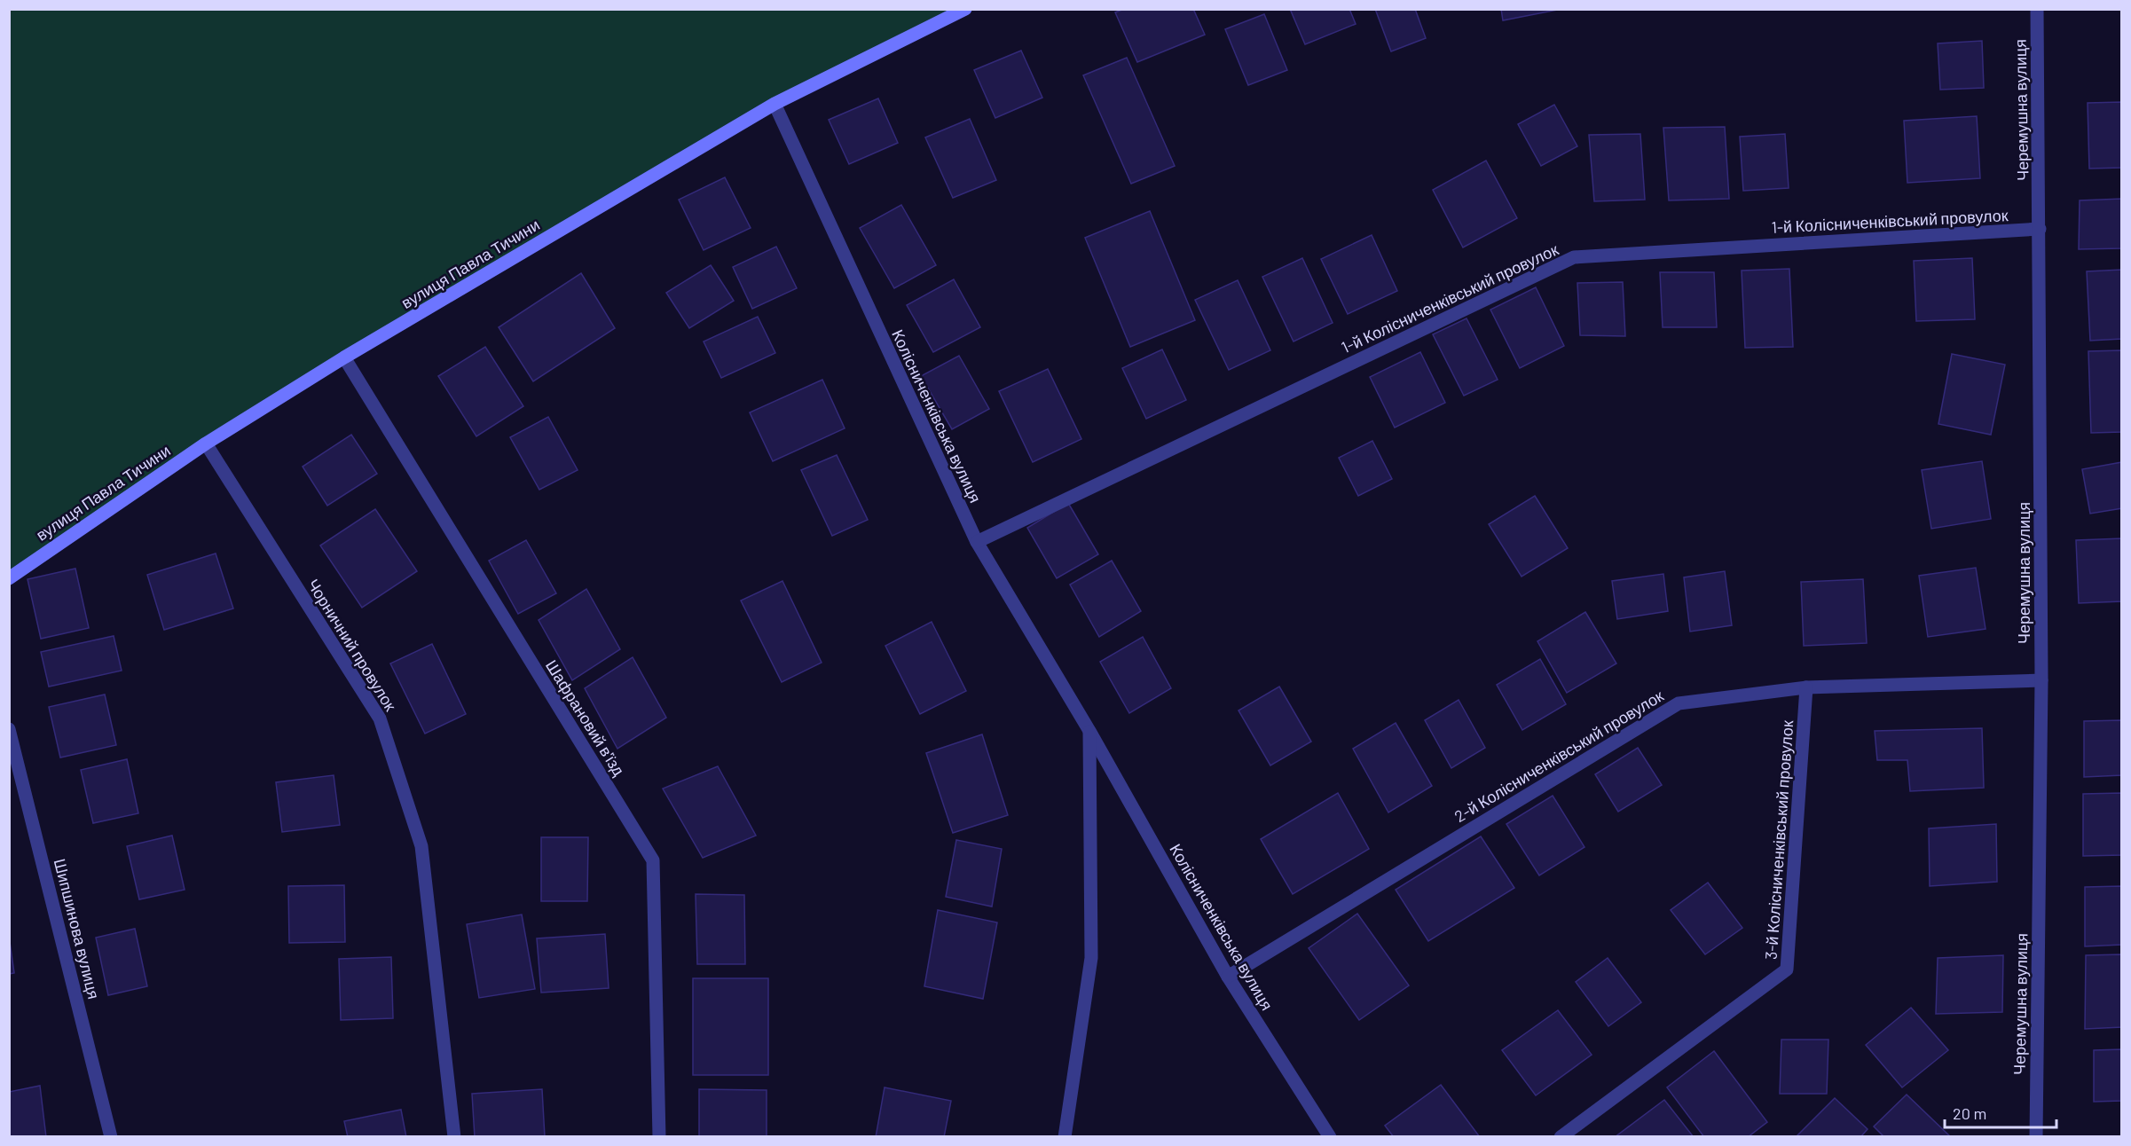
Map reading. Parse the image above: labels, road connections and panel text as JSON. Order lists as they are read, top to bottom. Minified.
{"streets":{"main road":["вулиця Павла Тичини"],"street":["Черемушна вулиця","1-й Колісниченківський провулок","Колісниченківська вулиця","Чорничний провулок","Шафрановий в'їзд","2-й Колісниченківський провулок","3-й Колісниченківський провулок","Шипшинова вулиця"]},"crossings":[["Черемушна вулиця","1-й Колісниченківський провулок"],["Черемушна вулиця","2-й Колісниченківський провулок"],["1-й Колісниченківський провулок","Колісниченківська вулиця"],["вулиця Павла Тичини","Колісниченківська вулиця"],["вулиця Павла Тичини","Чорничний провулок"],["вулиця Павла Тичини","Шафрановий в'їзд"],["Колісниченківська вулиця","2-й Колісниченківський провулок"],["2-й Колісниченківський провулок","3-й Колісниченківський провулок"]],"scale_bar":"20 m"}
